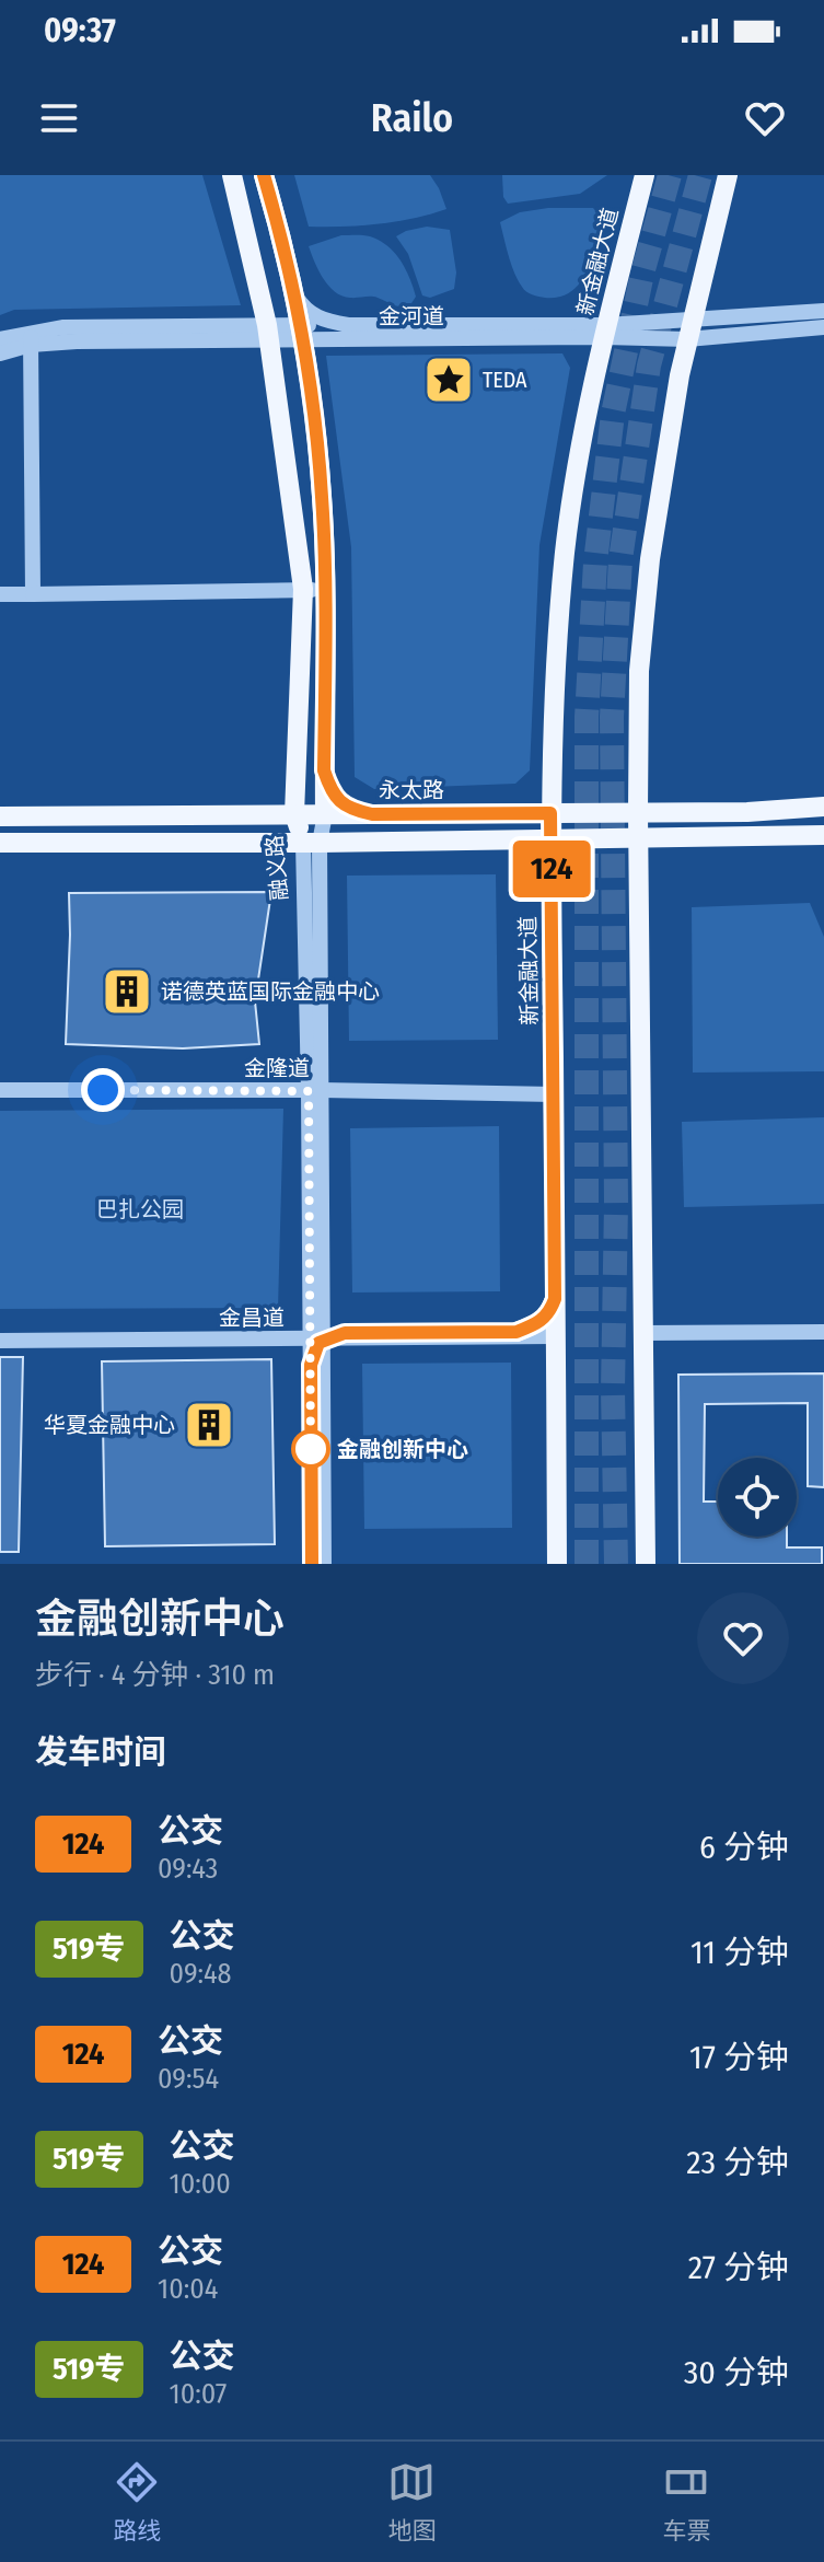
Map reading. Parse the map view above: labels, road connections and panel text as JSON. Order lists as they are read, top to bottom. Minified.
{"streets":{"main road":["新金融大道","永太路","融义路"],"street":["金河道","金隆道","金昌道"]},"crossings":[["新金融大道","金河道"],["新金融大道","永太路"],["新金融大道","金隆道"],["新金融大道","金昌道"],["金河道","融义路"],["永太路","融义路"],["融义路","金隆道"],["融义路","金昌道"]],"parks":["巴扎公园"],"places":{"place":["TEDA"],"building":["诺德英蓝国际金融中心","华夏金融中心"],"other":["金融创新中心"]},"lines":["bus line 124"],"page":{"status":"09:37","header":"Railo","on_map":"124","heading":[["金融创新中心","步行 · 4 分钟 · 310 m"],"发车时间"],"list":[{"mark":"124","name":"公交","note":"09:43","value":"6 分钟"},{"mark":"519专","name":"公交","note":"09:48","value":"11 分钟"},{"mark":"124","name":"公交","note":"09:54","value":"17 分钟"},{"mark":"519专","name":"公交","note":"10:00","value":"23 分钟"},{"mark":"124","name":"公交","note":"10:04","value":"27 分钟"},{"mark":"519专","name":"公交","note":"10:07","value":"30 分钟"}],"tabs":["路线","地图","车票"]}}
